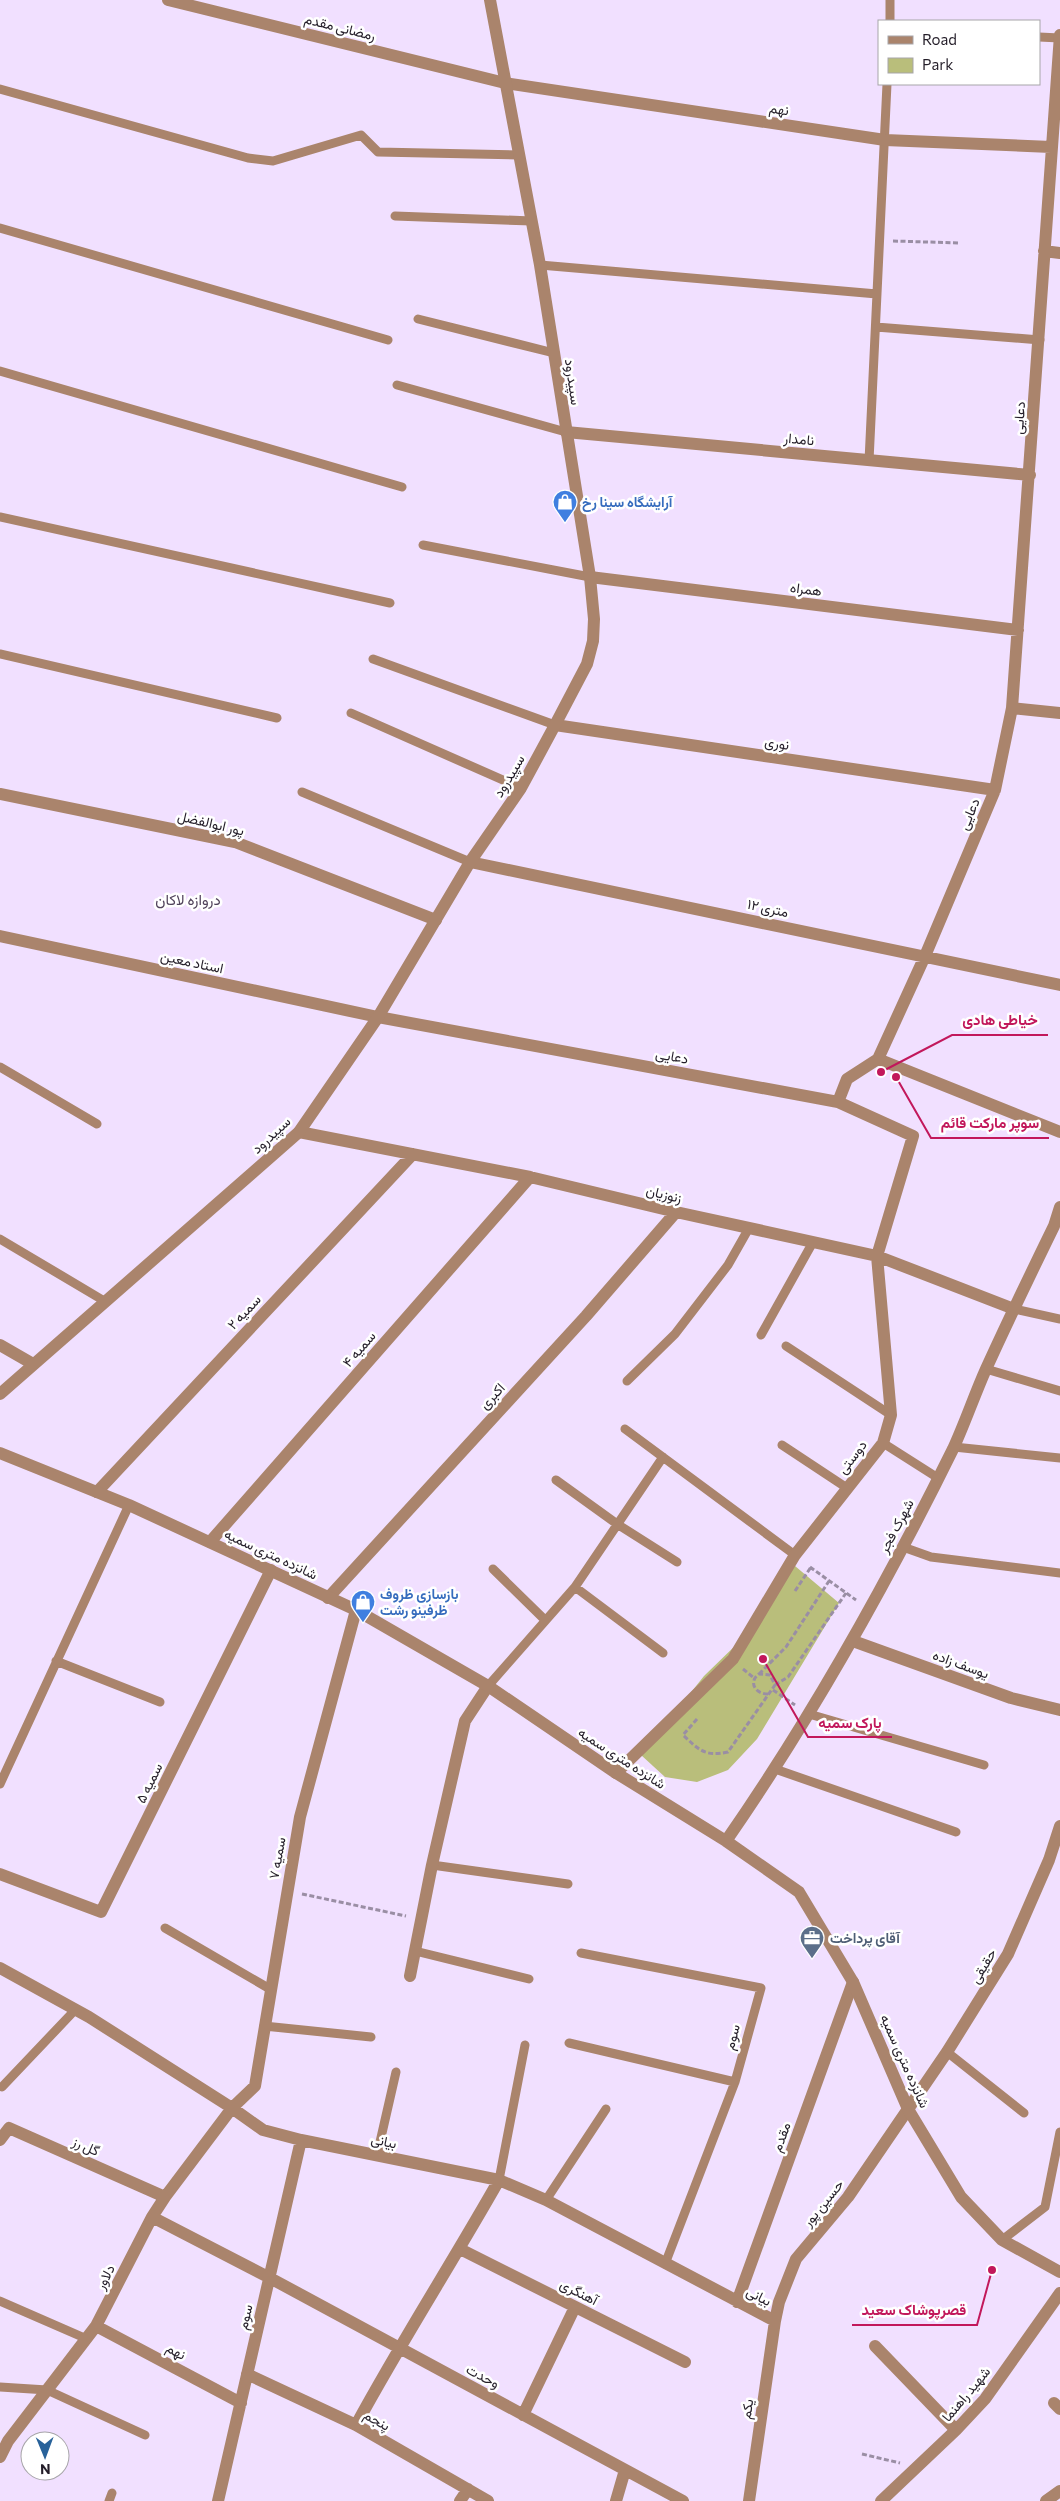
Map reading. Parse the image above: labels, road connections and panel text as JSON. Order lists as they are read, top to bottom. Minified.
{"streets":{"street":["رمضانی مقدم","نهم","سپیدرود","دعایی","نامدار","همراه","نوری","پور ابوالفضل","۱۲ متری","استاد معین","زنوزیان","سمیه ۲","سمیه ۴","اکبری","دوستی","شهرک فجر","شانزده متری سمیه","یوسف زاده","سمیه ۵","سمیه ۷","حقیقی","سوم","مقدم","بیانی","گل رز","حسین پور","دلاور","آهنگری","وحدت","شهید راهنما","یکم","پنجم"]},"crossings":[["رمضانی مقدم","نهم"],["رمضانی مقدم","سپیدرود"],["نهم","سپیدرود"],["نهم","دعایی"],["نهم","سوم"],["نهم","دلاور"],["سپیدرود","دعایی"],["سپیدرود","نامدار"],["سپیدرود","همراه"],["سپیدرود","نوری"],["سپیدرود","پور ابوالفضل"],["سپیدرود","۱۲ متری"],["سپیدرود","استاد معین"],["سپیدرود","زنوزیان"],["دعایی","نامدار"],["دعایی","همراه"],["دعایی","نوری"],["دعایی","۱۲ متری"],["دعایی","استاد معین"],["دعایی","دوستی"],["زنوزیان","سمیه ۲"],["زنوزیان","سمیه ۴"],["زنوزیان","اکبری"],["زنوزیان","دوستی"],["زنوزیان","شهرک فجر"],["سمیه ۲","شانزده متری سمیه"],["سمیه ۴","شانزده متری سمیه"],["اکبری","شانزده متری سمیه"],["دوستی","شانزده متری سمیه"],["شهرک فجر","شانزده متری سمیه"],["شهرک فجر","یوسف زاده"],["شانزده متری سمیه","سمیه ۵"],["شانزده متری سمیه","سمیه ۷"],["شانزده متری سمیه","حقیقی"],["شانزده متری سمیه","مقدم"],["شانزده متری سمیه","حسین پور"],["سمیه ۷","بیانی"],["سمیه ۷","دلاور"],["حقیقی","حسین پور"],["سوم","بیانی"],["سوم","وحدت"],["سوم","پنجم"],["مقدم","بیانی"],["بیانی","حسین پور"],["بیانی","دلاور"],["بیانی","یکم"],["گل رز","دلاور"],["حسین پور","یکم"],["دلاور","وحدت"]],"districts":["دروازه لاکان"],"places":{"shop":["آرایشگاه سینا رخ","بازسازی ظروف ظرفینو رشت"],"other":["خیاطی هادی","سوپر مارکت قائم","پارک سمیه","قصرپوشاک سعید"],"office":["آقای پرداخت"]},"legend":["Road","Park"],"north":"bottom"}
